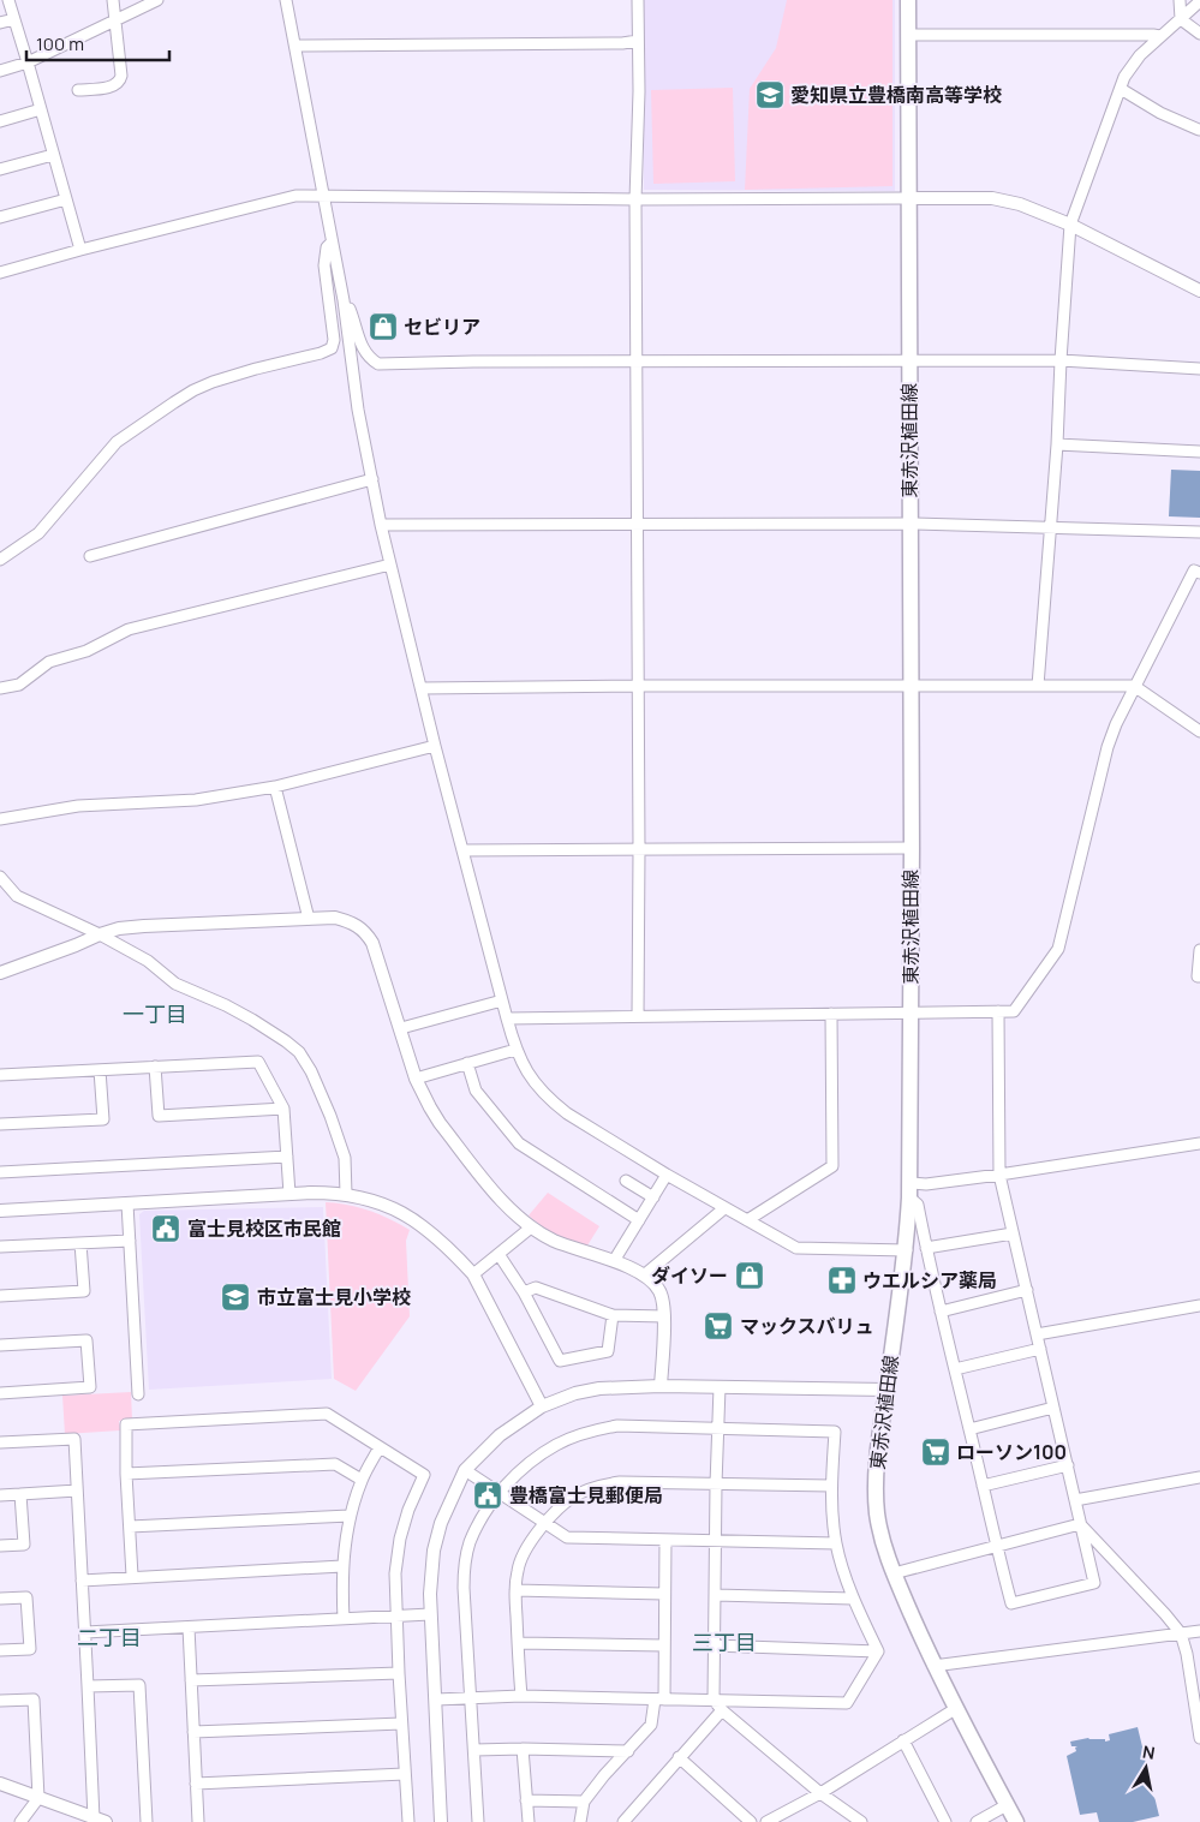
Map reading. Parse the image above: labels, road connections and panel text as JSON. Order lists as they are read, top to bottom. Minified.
{"streets":{"main road":["東赤沢植田線"]},"districts":["一丁目","二丁目","三丁目"],"places":{"school or university":["愛知県立豊橋南高等学校","市立富士見小学校"],"shop":["セビリア","ダイソー"],"public building":["富士見校区市民館","豊橋富士見郵便局"],"pharmacy":["ウエルシア薬局"],"supermarket":["マックスバリュ","ローソン100"]},"scale_bar":"100 m","north":"top"}
